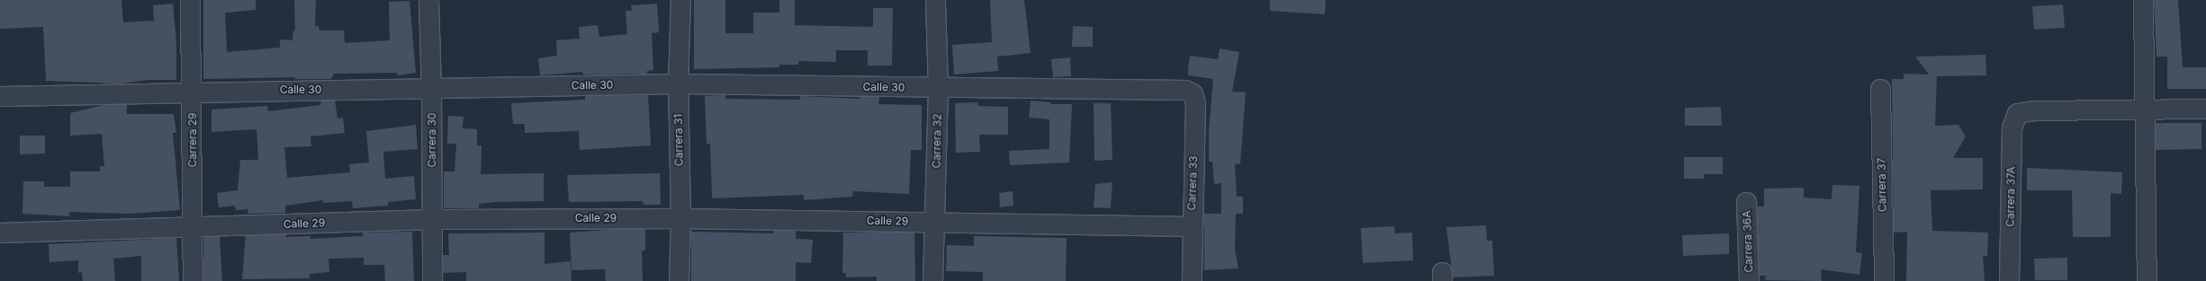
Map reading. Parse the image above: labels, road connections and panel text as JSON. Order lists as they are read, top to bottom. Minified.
{"streets":{"street":["Calle 30","Carrera 29","Carrera 30","Carrera 31","Carrera 32","Carrera 33","Carrera 37","Carrera 37A","Calle 29","Carrera 36A"]},"crossings":[["Calle 30","Carrera 29"],["Calle 30","Carrera 30"],["Calle 30","Carrera 31"],["Calle 30","Carrera 32"],["Calle 30","Carrera 33"],["Carrera 29","Calle 29"],["Carrera 30","Calle 29"],["Carrera 31","Calle 29"],["Carrera 32","Calle 29"],["Carrera 33","Calle 29"]]}
